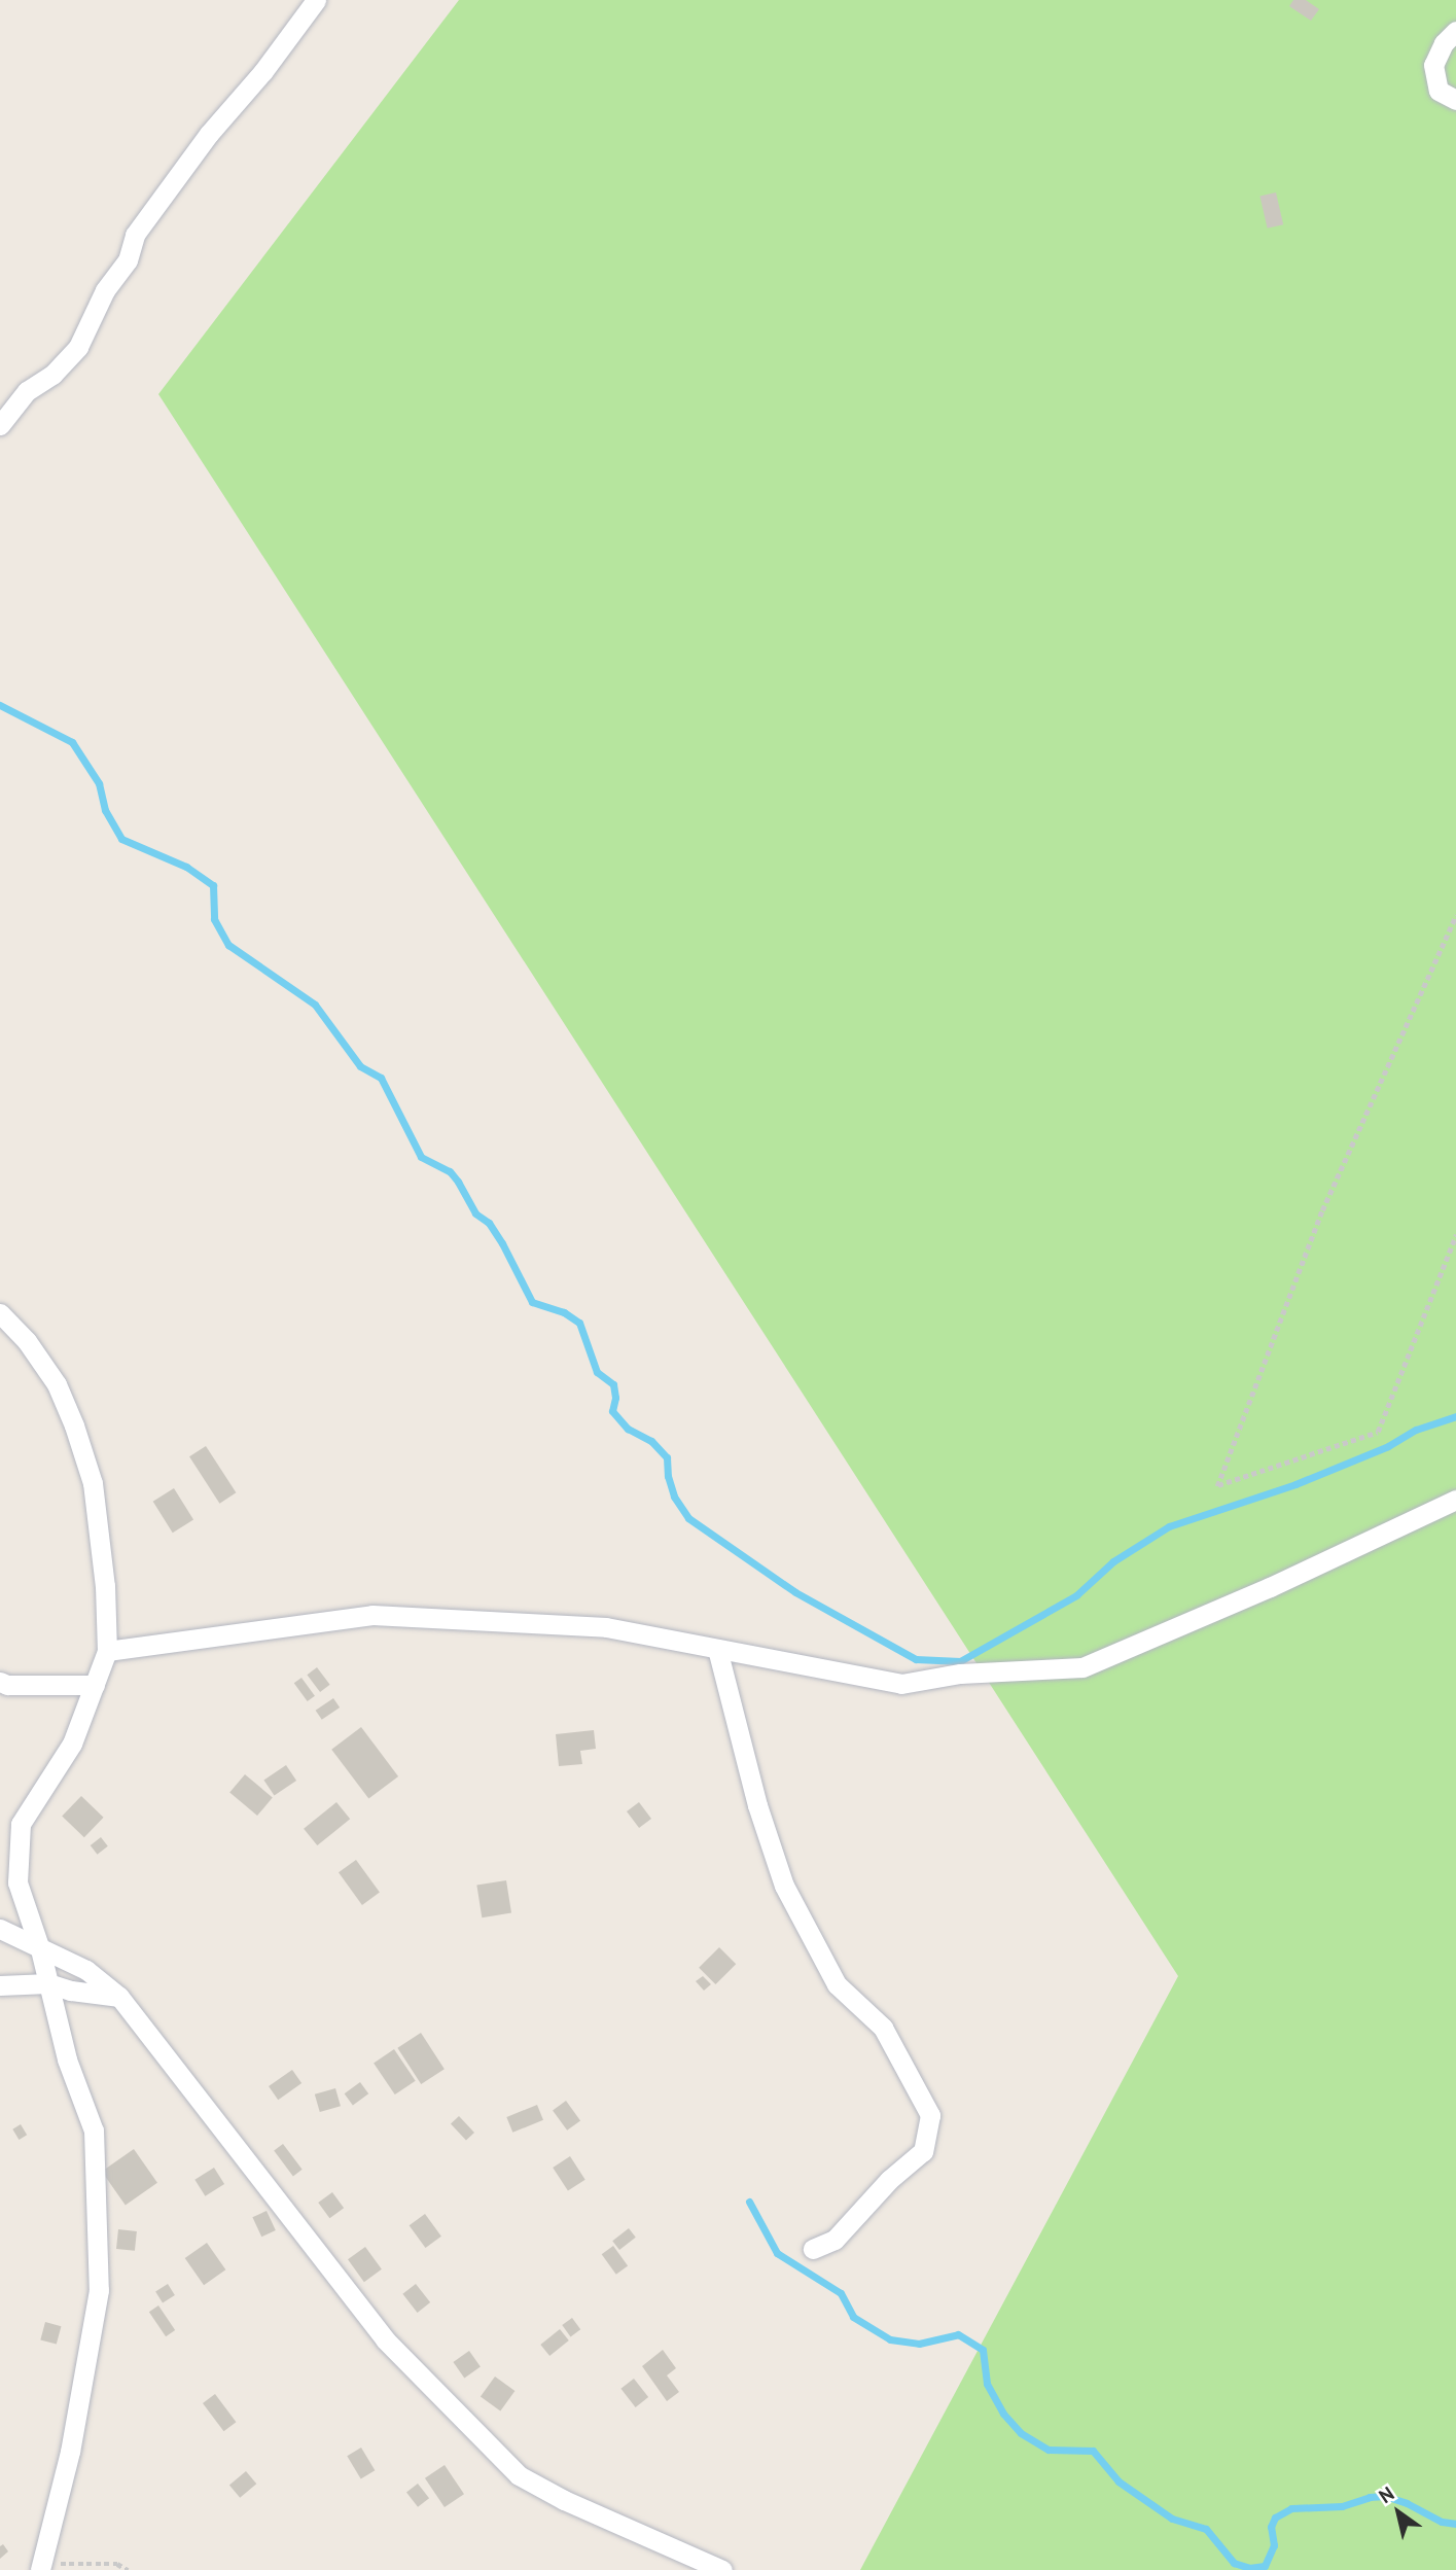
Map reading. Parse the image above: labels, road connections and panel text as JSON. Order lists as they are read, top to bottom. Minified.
{"north":"top left"}
